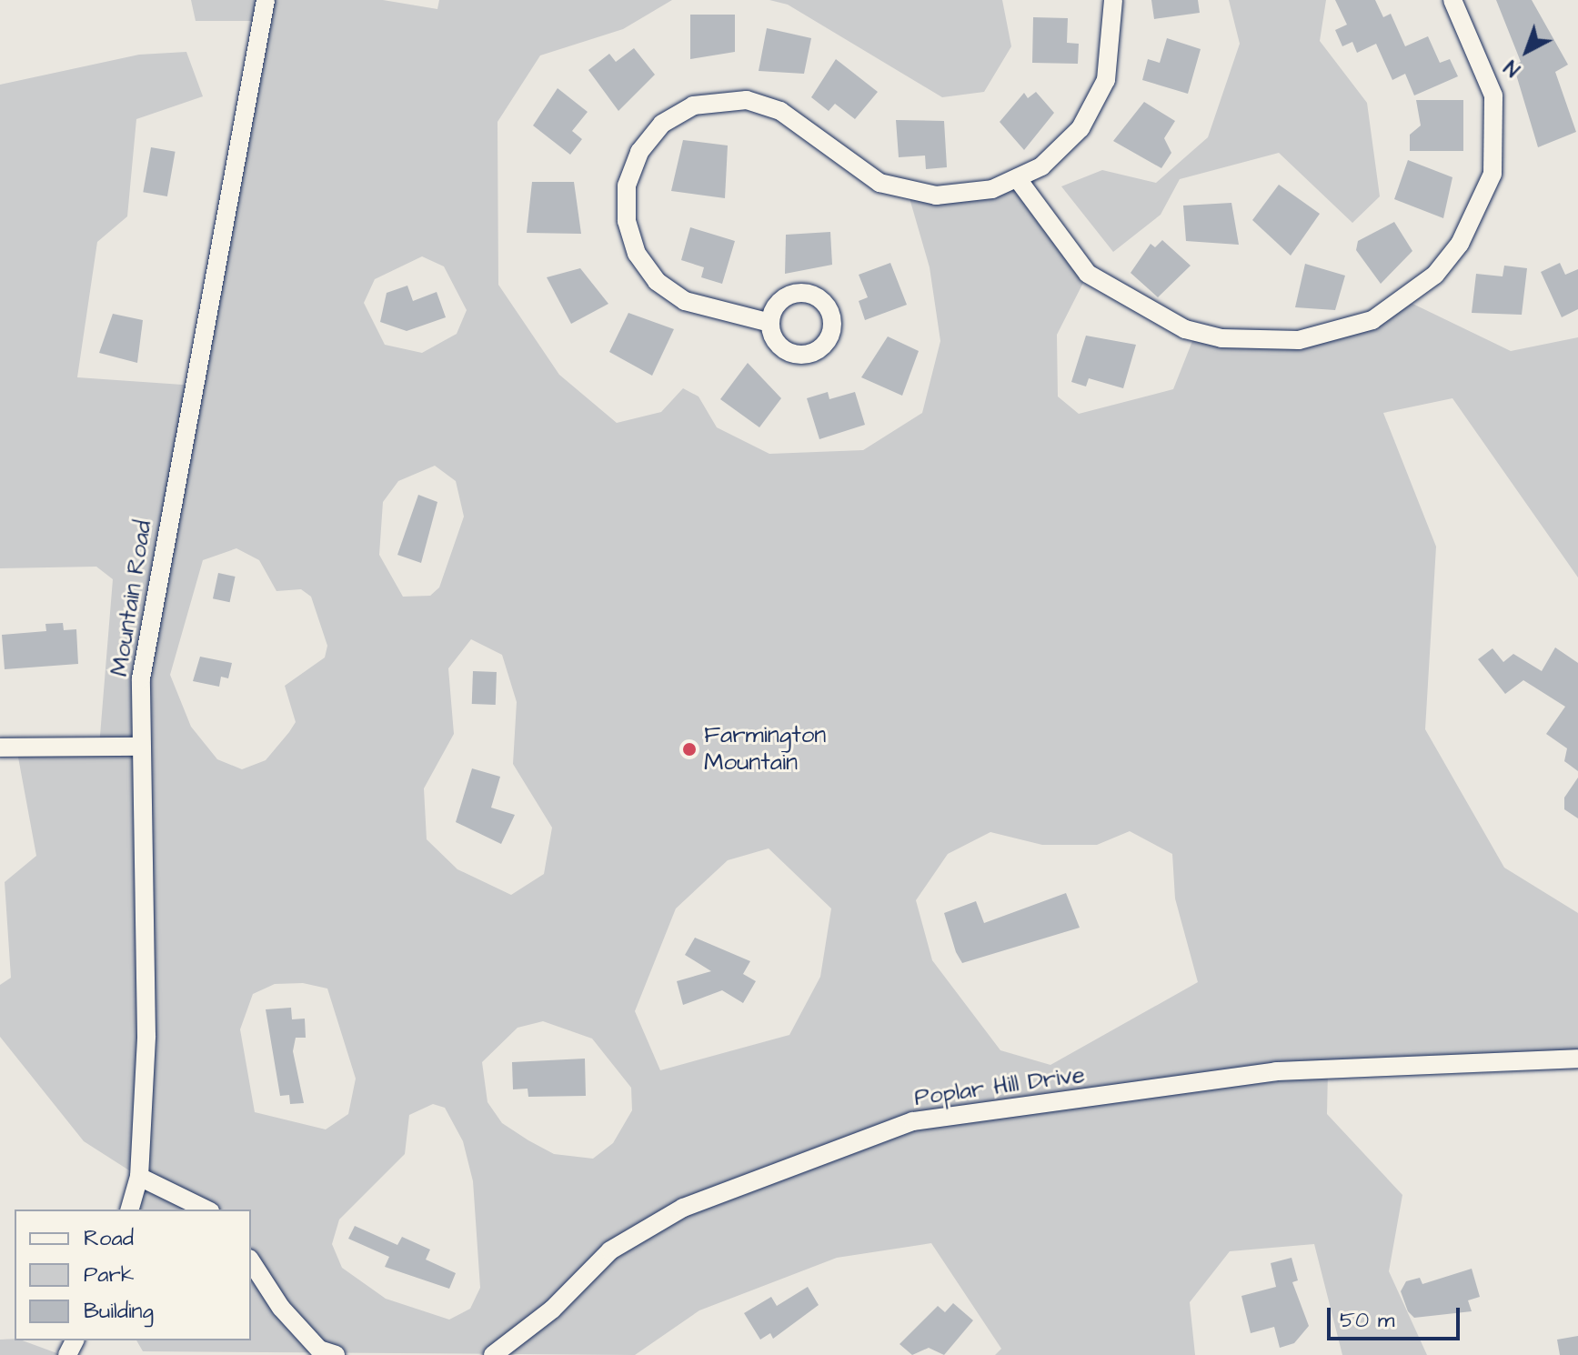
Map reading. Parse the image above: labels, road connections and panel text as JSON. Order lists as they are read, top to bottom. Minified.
{"streets":{"street":["Mountain Road","Poplar Hill Drive"]},"places":["Farmington Mountain"],"legend":["Road","Park","Building"],"scale_bar":"50 m","north":"bottom left"}
